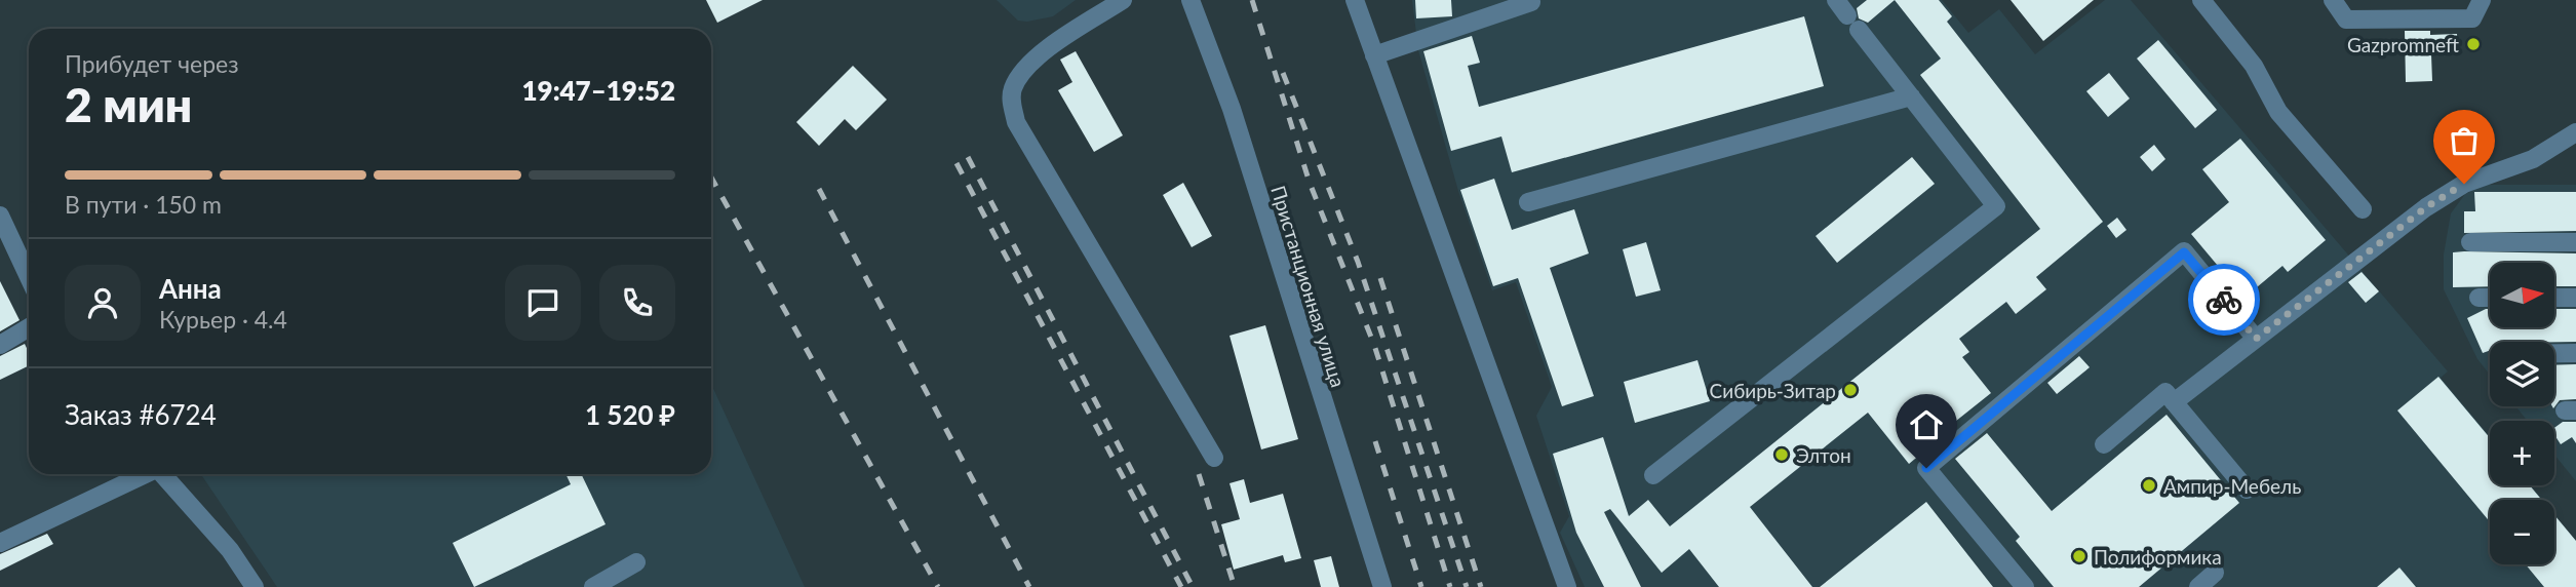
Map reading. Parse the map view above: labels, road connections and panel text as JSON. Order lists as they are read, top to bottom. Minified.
{"streets":{"street":["Пристанционная улица"]},"places":["Gazpromneft","Сибирь-Зитар","Элтон","Ампир-Мебель","Полиформика"],"north":"right","page":{"heading":["2 мин","Прибудет через","19:47–19:52"],"panel":["Анна","Курьер · 4.4","Заказ #6724","1 520 ₽"],"bar":"В пути · 150 m","map_buttons":["+","−"]}}
